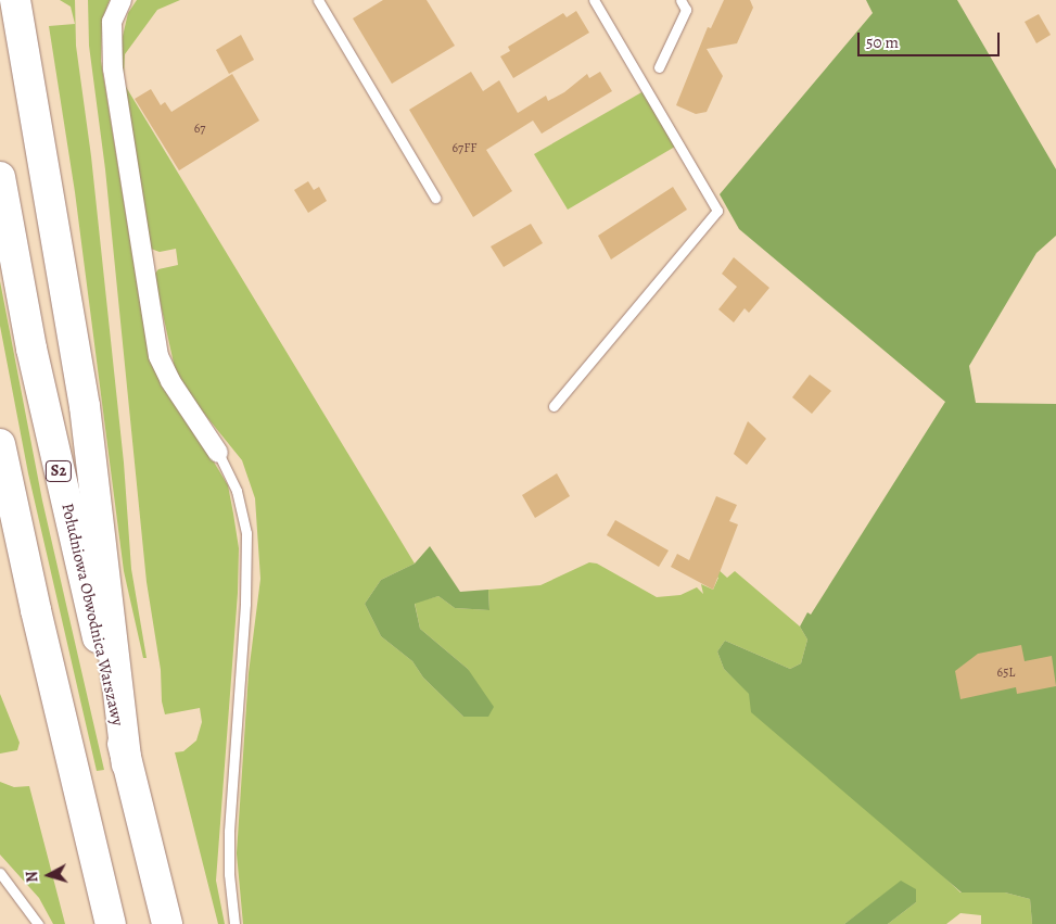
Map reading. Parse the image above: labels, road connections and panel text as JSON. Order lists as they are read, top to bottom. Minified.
{"streets":{"highway":["S2","Południowa Obwodnica Warszawy"]},"crossings":[["S2","Południowa Obwodnica Warszawy"]],"house_numbers":["67","67FF","65L"],"scale_bar":"50 m","north":"left"}
